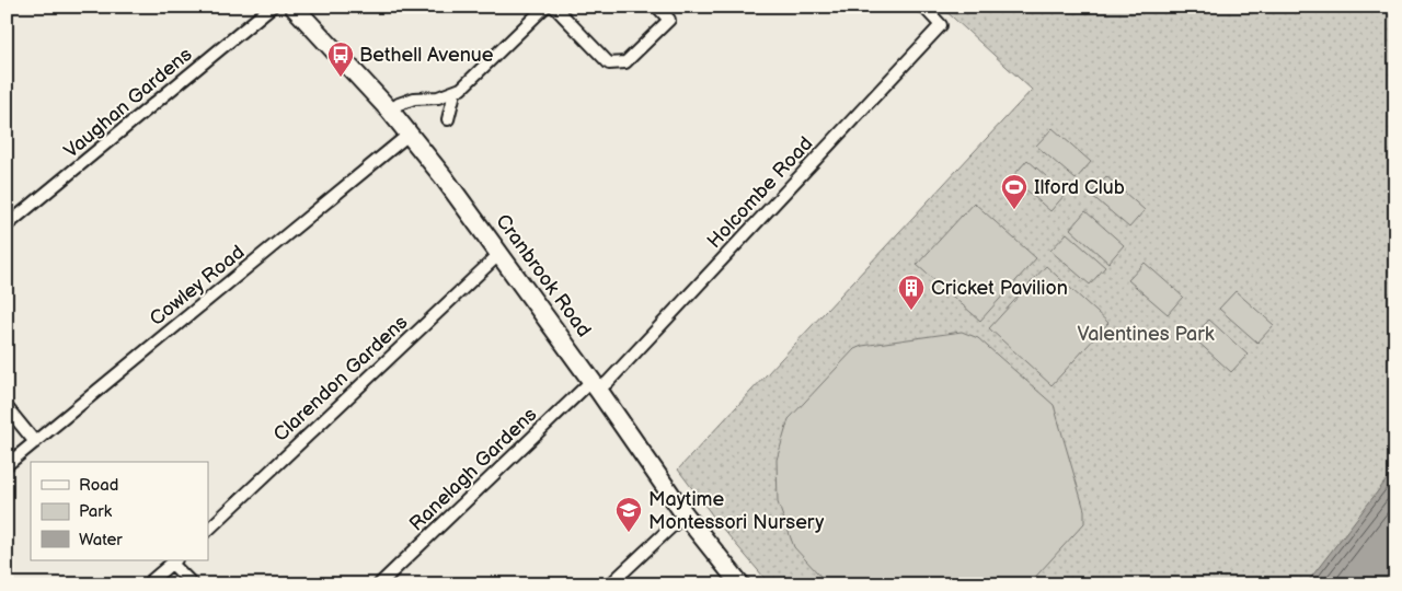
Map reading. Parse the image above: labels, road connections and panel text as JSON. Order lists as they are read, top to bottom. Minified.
{"streets":{"main road":["Cranbrook Road"],"street":["Vaughan Gardens","Holcombe Road","Cowley Road","Clarendon Gardens","Ranelagh Gardens"]},"crossings":[["Holcombe Road","Cranbrook Road"],["Holcombe Road","Ranelagh Gardens"],["Cranbrook Road","Cowley Road"],["Cranbrook Road","Clarendon Gardens"],["Cranbrook Road","Ranelagh Gardens"]],"parks":["Valentines Park"],"places":{"bus stop":["Bethell Avenue"],"sports":["Ilford Club"],"building":["Cricket Pavilion"],"school or university":["Maytime Montessori Nursery"]},"legend":["Road","Park","Water"]}
